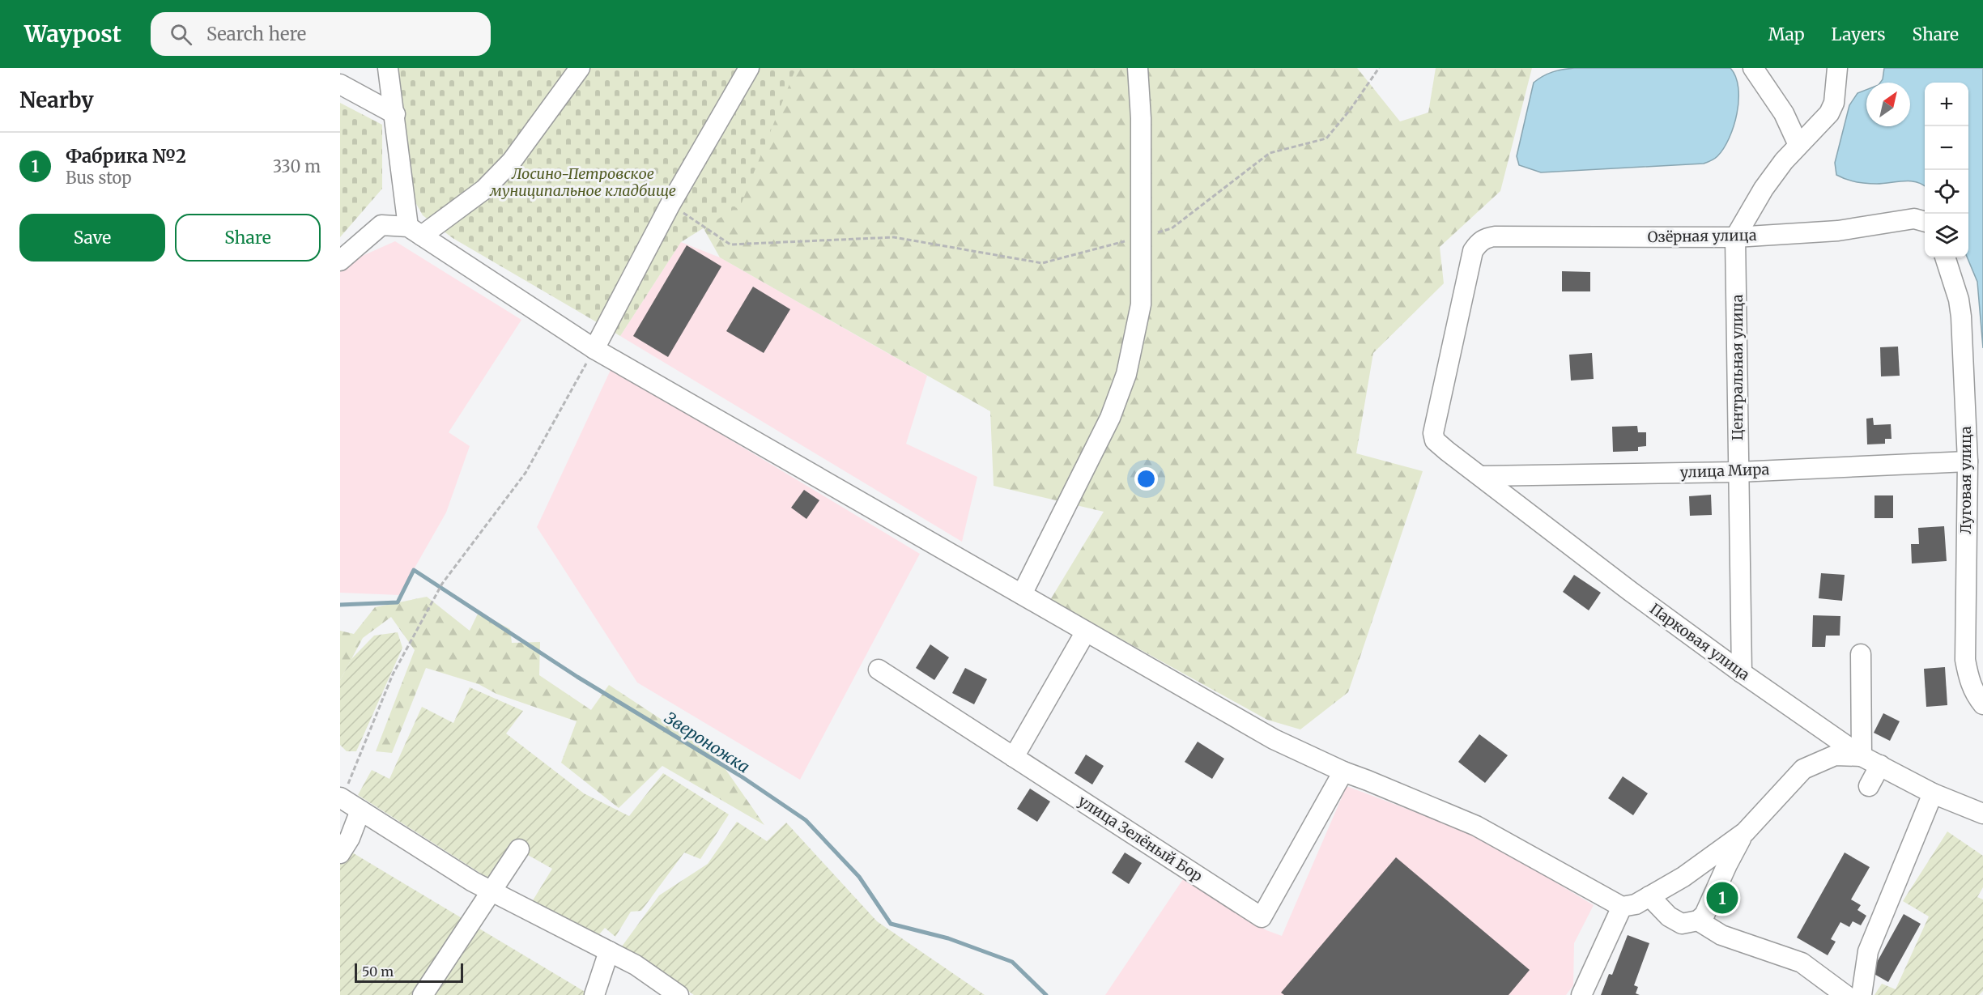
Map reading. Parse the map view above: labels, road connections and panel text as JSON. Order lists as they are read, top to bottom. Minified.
{"streets":{"street":["Озёрная улица","Центральная улица","улица Мира","Луговая улица","Парковая улица","улица Зелёный Бор"]},"crossings":[["Озёрная улица","Центральная улица"],["Озёрная улица","Парковая улица"],["Центральная улица","улица Мира"],["Центральная улица","Парковая улица"],["улица Мира","Луговая улица"],["улица Мира","Парковая улица"]],"water":["Звероножка"],"parks":["Лосино-Петровское муниципальное кладбище"],"scale_bar":"50 m","north":"top right","page":{"header":"Waypost","search":"Search here","nav":["Map","Layers","Share"],"heading":"Nearby","map_buttons":["+","−"],"list":[{"mark":"1","name":"Фабрика №2","note":"Bus stop","value":"330 m"}],"buttons":["Save","Share"],"pins":"1","scale":"50 m"}}
